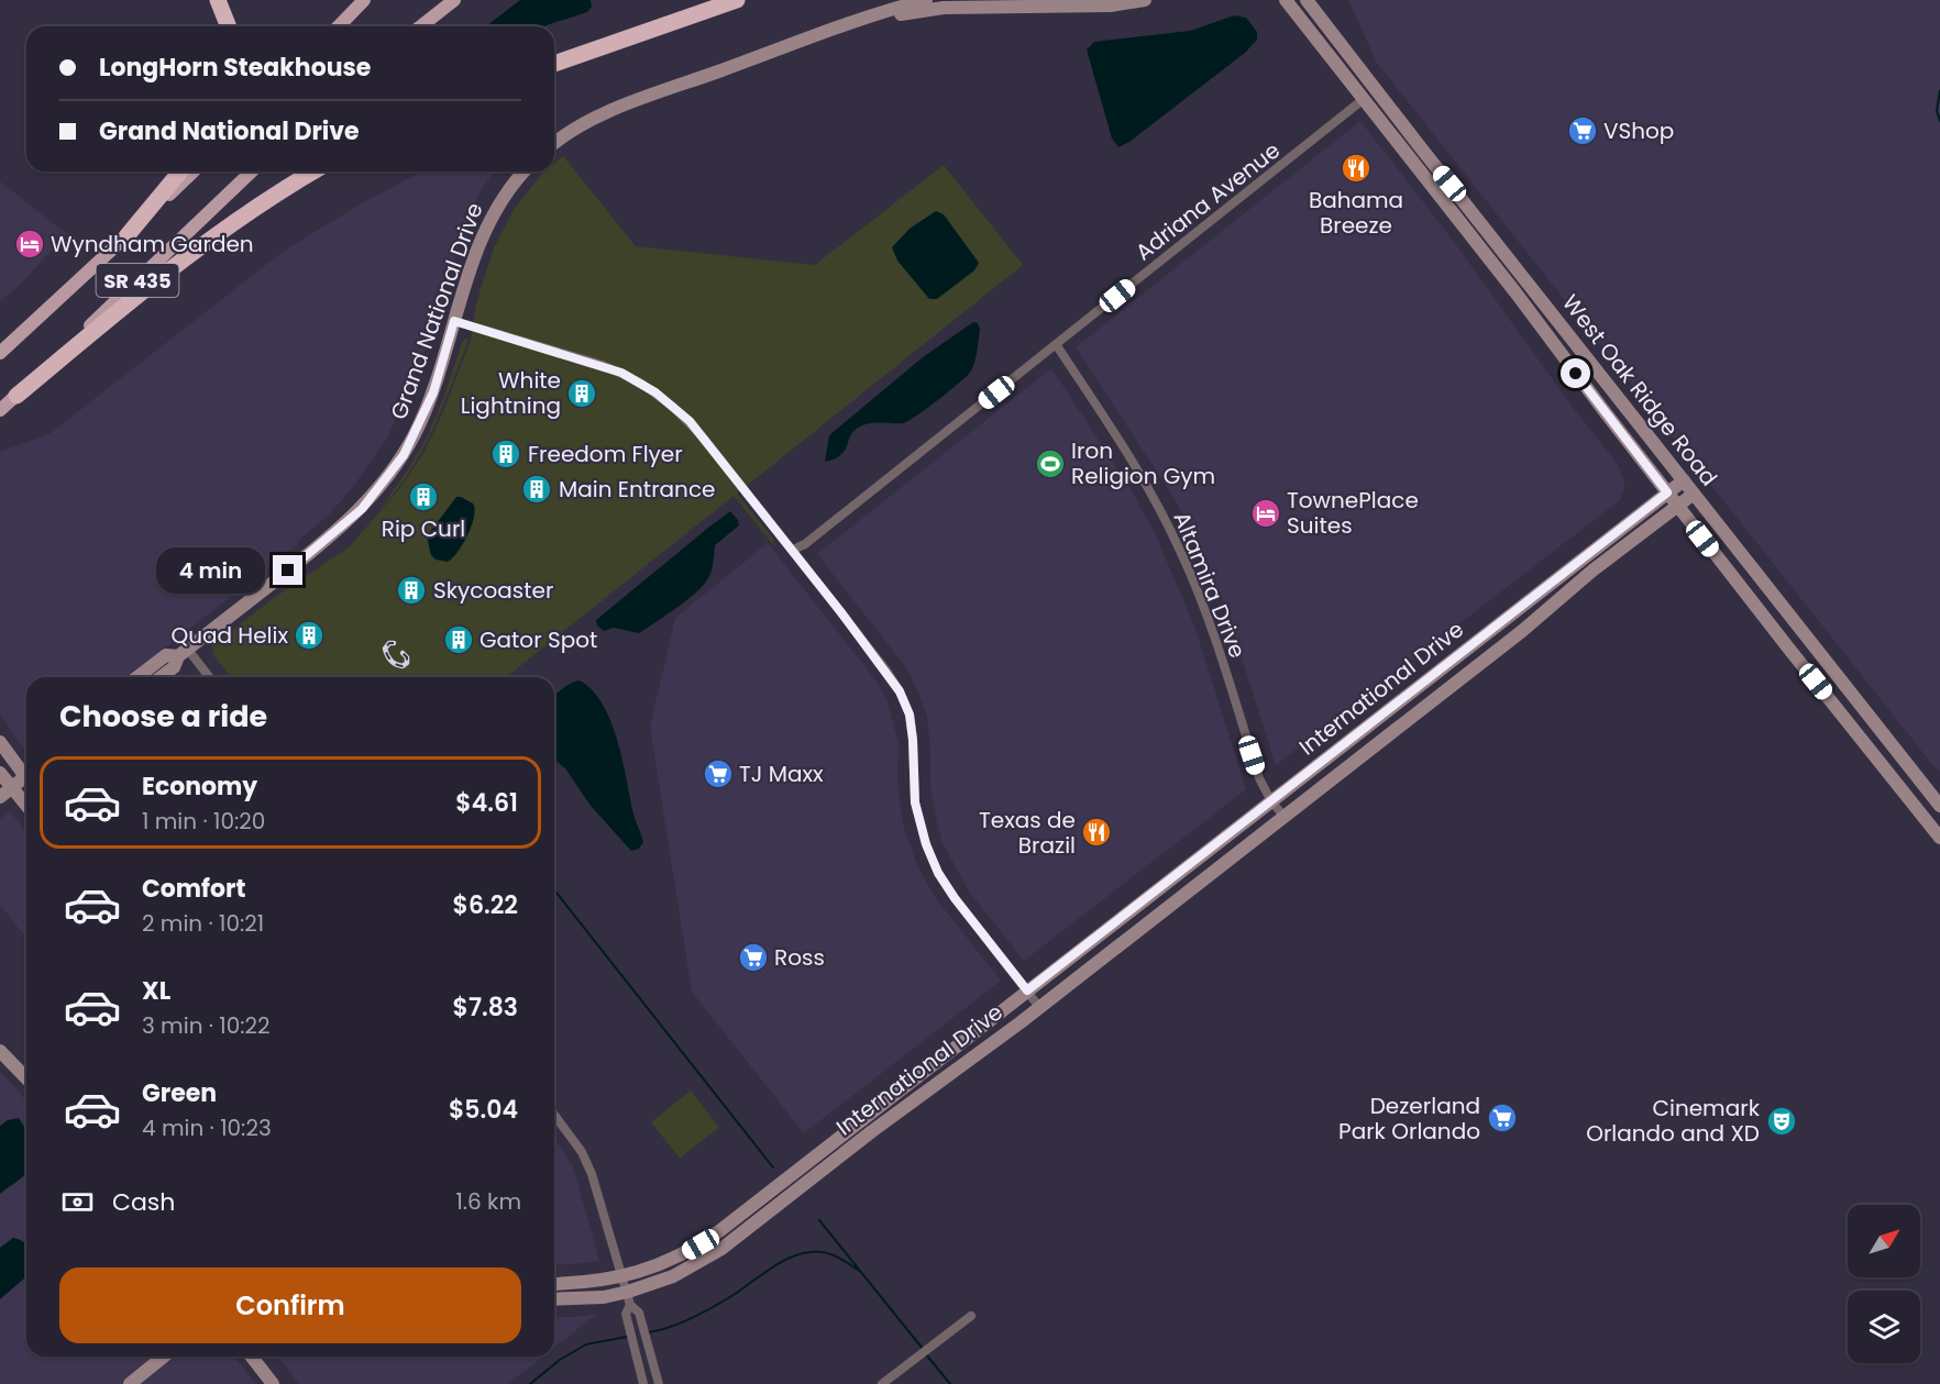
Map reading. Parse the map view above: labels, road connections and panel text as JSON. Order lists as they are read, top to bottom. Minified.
{"streets":{"main road":["SR 435"],"street":["Adriana Avenue","Grand National Drive","West Oak Ridge Road","Altamira Drive","International Drive"]},"crossings":[["Adriana Avenue","West Oak Ridge Road"],["Adriana Avenue","Altamira Drive"],["West Oak Ridge Road","International Drive"],["Altamira Drive","International Drive"]],"places":{"supermarket":["VShop","TJ Maxx","Ross","Dezerland Park Orlando"],"restaurant":["Bahama Breeze","Texas de Brazil"],"hotel":["Wyndham Garden","TownePlace Suites"],"building":["White Lightning","Freedom Flyer","Main Entrance","Rip Curl","Skycoaster","Quad Helix","Gator Spot"],"sports":["Iron Religion Gym"],"theatre":["Cinemark Orlando and XD"]},"north":"top right","page":{"banner":["LongHorn Steakhouse","Grand National Drive"],"bubble":"4 min","heading":"Choose a ride","list":[{"name":"Economy","note":"1 min · 10:20","value":"$4.61"},{"name":"Comfort","note":"2 min · 10:21","value":"$6.22"},{"name":"XL","note":"3 min · 10:22","value":"$7.83"},{"name":"Green","note":"4 min · 10:23","value":"$5.04"}],"pay":["Cash","1.6 km"],"buttons":"Confirm"}}
